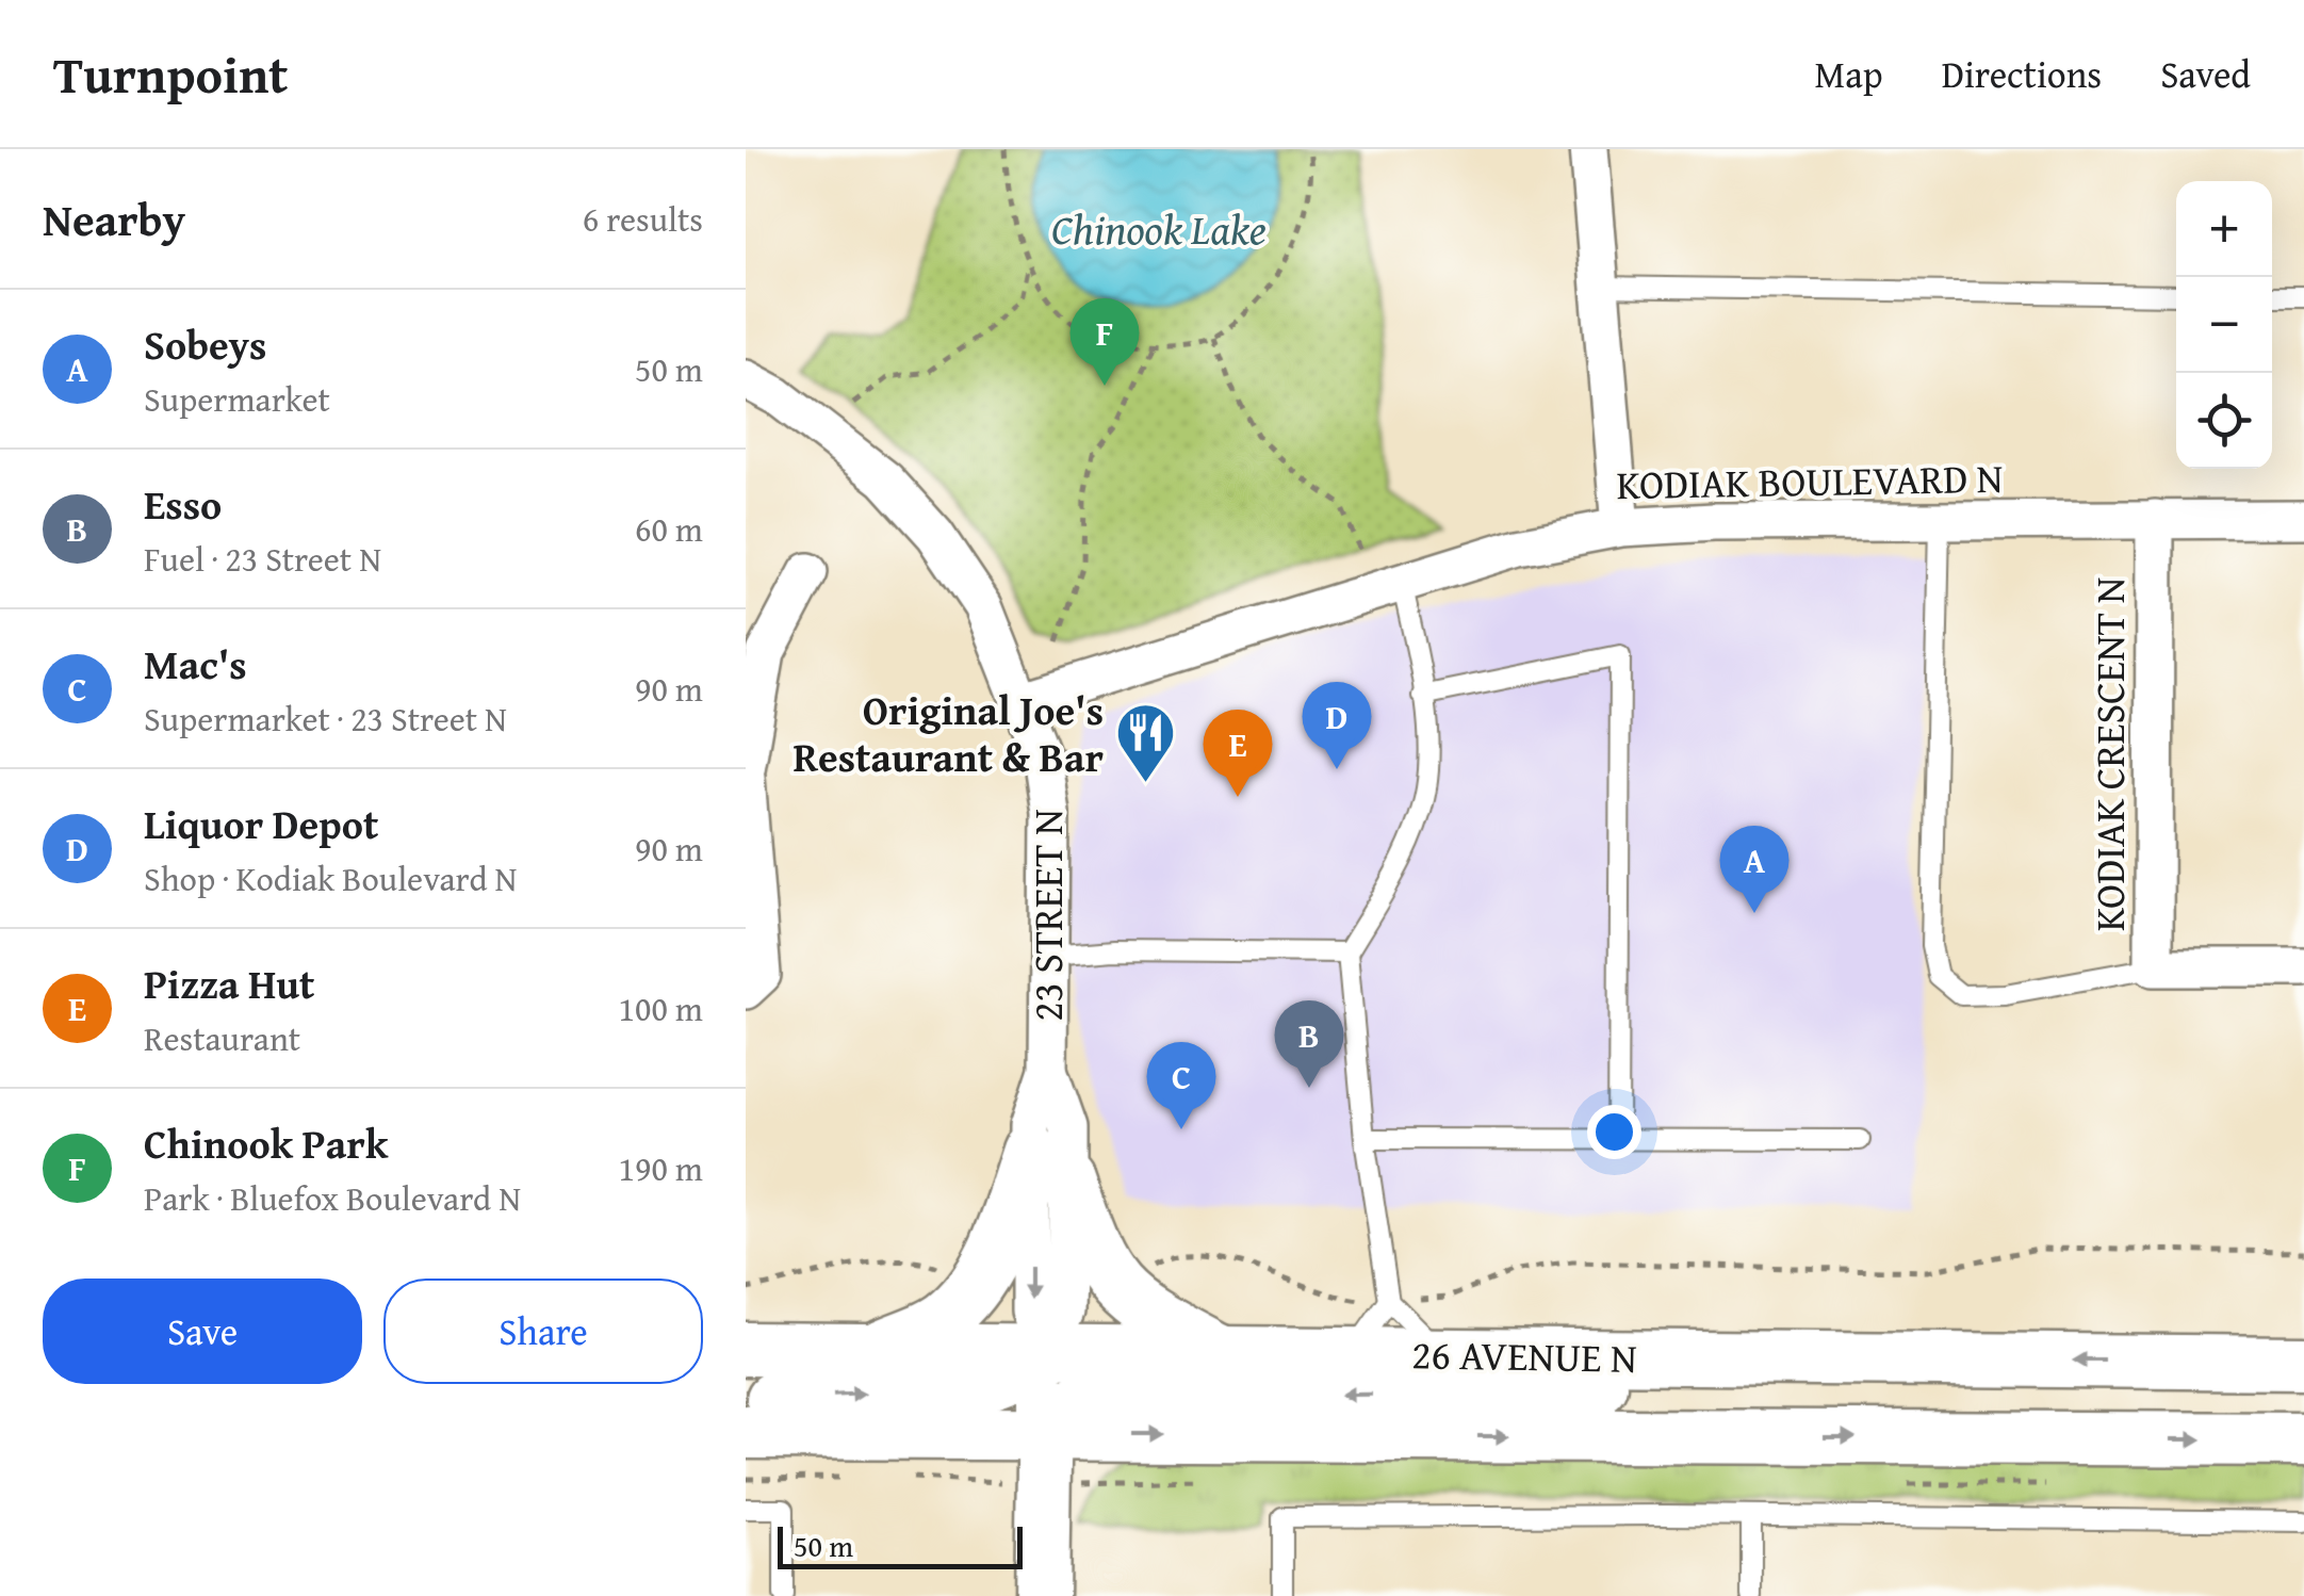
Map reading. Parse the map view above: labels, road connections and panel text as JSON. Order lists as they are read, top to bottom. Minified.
{"streets":{"main road":["23 STREET N","26 AVENUE N"],"street":["KODIAK BOULEVARD N","KODIAK CRESCENT N"]},"crossings":[["KODIAK BOULEVARD N","KODIAK CRESCENT N"],["KODIAK BOULEVARD N","23 STREET N"],["23 STREET N","26 AVENUE N"]],"water":["Chinook Lake"],"places":{"restaurant":["Original Joe's Restaurant & Bar"]},"scale_bar":"50 m","page":{"header":"Turnpoint","nav":["Map","Directions","Saved"],"heading":["Nearby","6 results"],"map_buttons":["+","−"],"list":[{"mark":"A","name":"Sobeys","note":"Supermarket","value":"50 m"},{"mark":"B","name":"Esso","note":"Fuel · 23 Street N","value":"60 m"},{"mark":"C","name":"Mac's","note":"Supermarket · 23 Street N","value":"90 m"},{"mark":"D","name":"Liquor Depot","note":"Shop · Kodiak Boulevard N","value":"90 m"},{"mark":"E","name":"Pizza Hut","note":"Restaurant","value":"100 m"},{"mark":"F","name":"Chinook Park","note":"Park · Bluefox Boulevard N","value":"190 m"}],"pins":["F","D","E","A","B","C"],"buttons":["Save","Share"],"scale":"50 m"}}
